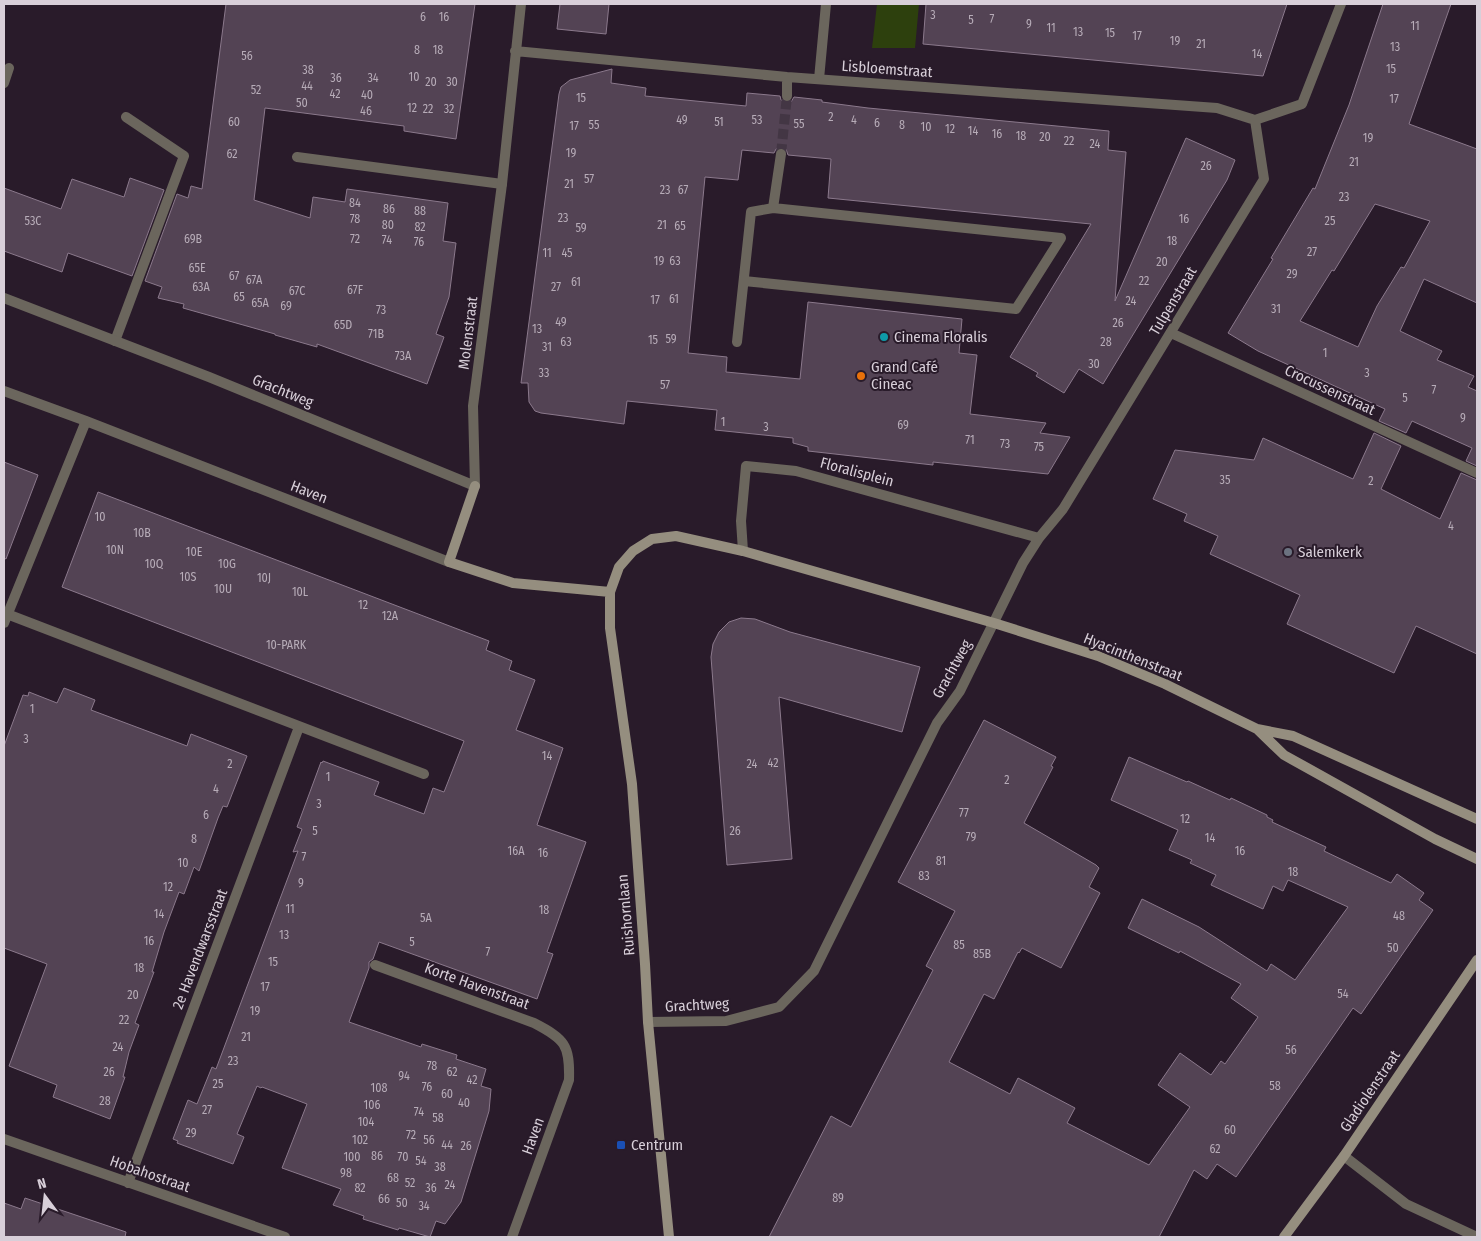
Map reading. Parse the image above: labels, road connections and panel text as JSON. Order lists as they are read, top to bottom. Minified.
{"streets":{"main road":["Haven","Hyacinthenstraat","Ruishornlaan","Gladiolenstraat"],"street":["Lisbloemstraat","Tulpenstraat","Molenstraat","Crocussenstraat","Grachtweg","Floralisplein","2e Havendwarsstraat","Korte Havenstraat","Hobahostraat"]},"crossings":[["Lisbloemstraat","Tulpenstraat"],["Lisbloemstraat","Molenstraat"],["Tulpenstraat","Crocussenstraat"],["Tulpenstraat","Grachtweg"],["Tulpenstraat","Floralisplein"],["Tulpenstraat","Hyacinthenstraat"],["Molenstraat","Grachtweg"],["Grachtweg","Hyacinthenstraat"],["Grachtweg","Ruishornlaan"],["Haven","Ruishornlaan"],["Haven","Korte Havenstraat"],["2e Havendwarsstraat","Hobahostraat"]],"places":{"other":["Cinema Floralis","Grand Café Cineac","Salemkerk"],"transit":["Centrum"]},"house_numbers":["3","6","16","7","5","9","11","11","13","15","17","19","21","13","8","18","14","56","15","38","10","36","34","20","30","44","52","42","40","15","17","50","12","22","32","46","2","49","53","4","60","51","6","55","55","8","17","10","12","14","16","18","20","19","22","24","19","62","21","26","57","21","23","67","23","84","86","88","23","78","16","53C","25","80","21","65","82","59","69B","72","74","18","76","27","11","45","19","63","20","65E","29","67","67A","22","61","63A","27","67F","67C","65","61","17","24","65A","69","31","73","49","26","65D","13","71B","59","15","63","28","31","1","73A","30","33","3","57","7","5","9","1","69","3","71","73","75","35","2","10","4","10B","10N","10E","10Q","10G","10S","10J","10U","10L","12","12A","10-PARK","1","3","14","42","2","24","1","2","4","3","77","6","12","5","26","79","14","8","16A","16","16","7","81","10","18","83","9","12","11","18","14","48","5A","13","16","5","85","50","7","85B","15","18","17","54","20","19","22","21","24","56","23","78","26","62","94","42","25","58","76","108","60","28","40","106","27","74","58","104","60","29","72","102","56","44","26","62","86","100","70","54","38","98","68","52","24","82","36","89","66","50","34"],"north":"top"}
